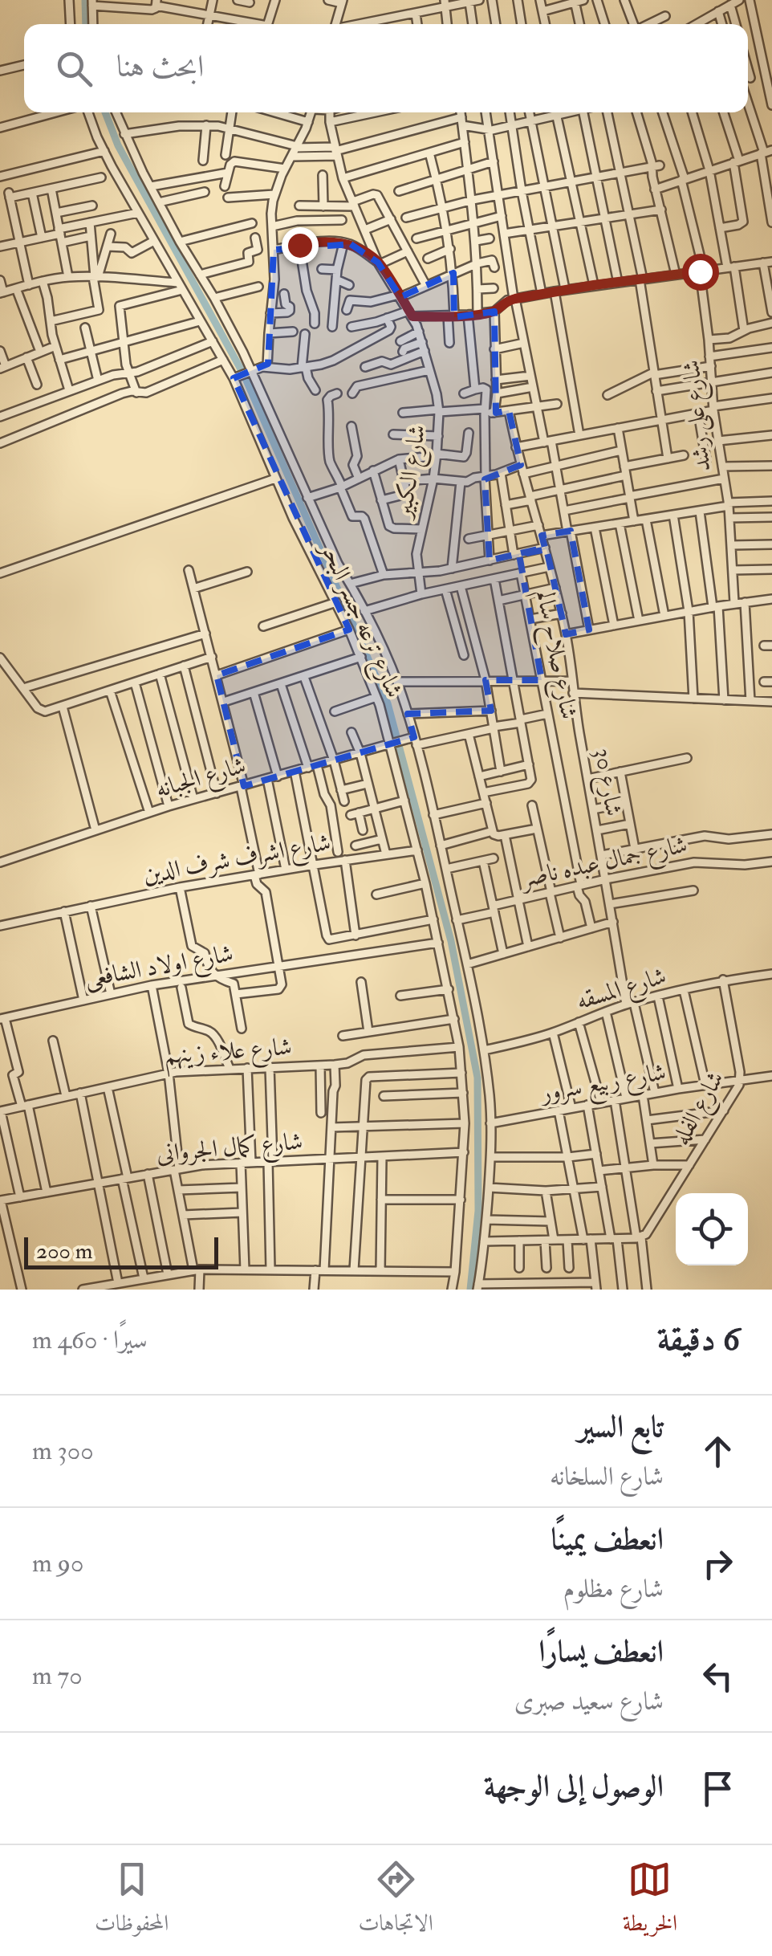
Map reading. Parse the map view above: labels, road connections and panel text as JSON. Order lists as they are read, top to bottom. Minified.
{"streets":{"street":["شارع على رشد","شارع الكبير","شارع ترعه جسر البحر","شارع صلاح سالم","شارع الجبانه","شارع 30","شارع اشرف شرف الدين","شارع جمال عبده ناصر","شارع اولاد الشافعى","شارع المسقه","شارع علاء زينهم","شارع ربيع سرور","شارع الفله","شارع كمال الجروانى"]},"crossings":[["شارع ترعه جسر البحر","شارع الجبانه"],["شارع ترعه جسر البحر","شارع اشرف شرف الدين"],["شارع ترعه جسر البحر","شارع جمال عبده ناصر"],["شارع ترعه جسر البحر","شارع اولاد الشافعى"],["شارع ترعه جسر البحر","شارع المسقه"],["شارع ترعه جسر البحر","شارع علاء زينهم"],["شارع ترعه جسر البحر","شارع ربيع سرور"],["شارع ترعه جسر البحر","شارع كمال الجروانى"],["شارع صلاح سالم","شارع الجبانه"],["شارع صلاح سالم","شارع جمال عبده ناصر"],["شارع 30","شارع جمال عبده ناصر"],["شارع 30","شارع المسقه"],["شارع 30","شارع ربيع سرور"],["شارع المسقه","شارع الفله"],["شارع ربيع سرور","شارع الفله"]],"scale_bar":"200 m","page":{"search":"ابحث هنا","scale":"200 m","heading":["6 دقيقة","سيرًا · 460 m"],"list":[["تابع السير","شارع السلخانه","300 m"],["انعطف يمينًا","شارع مظلوم","90 m"],["انعطف يسارًا","شارع سعيد صبرى","70 m"],"الوصول إلى الوجهة"],"nav":["الخريطة","الاتجاهات","المحفوظات"]}}
